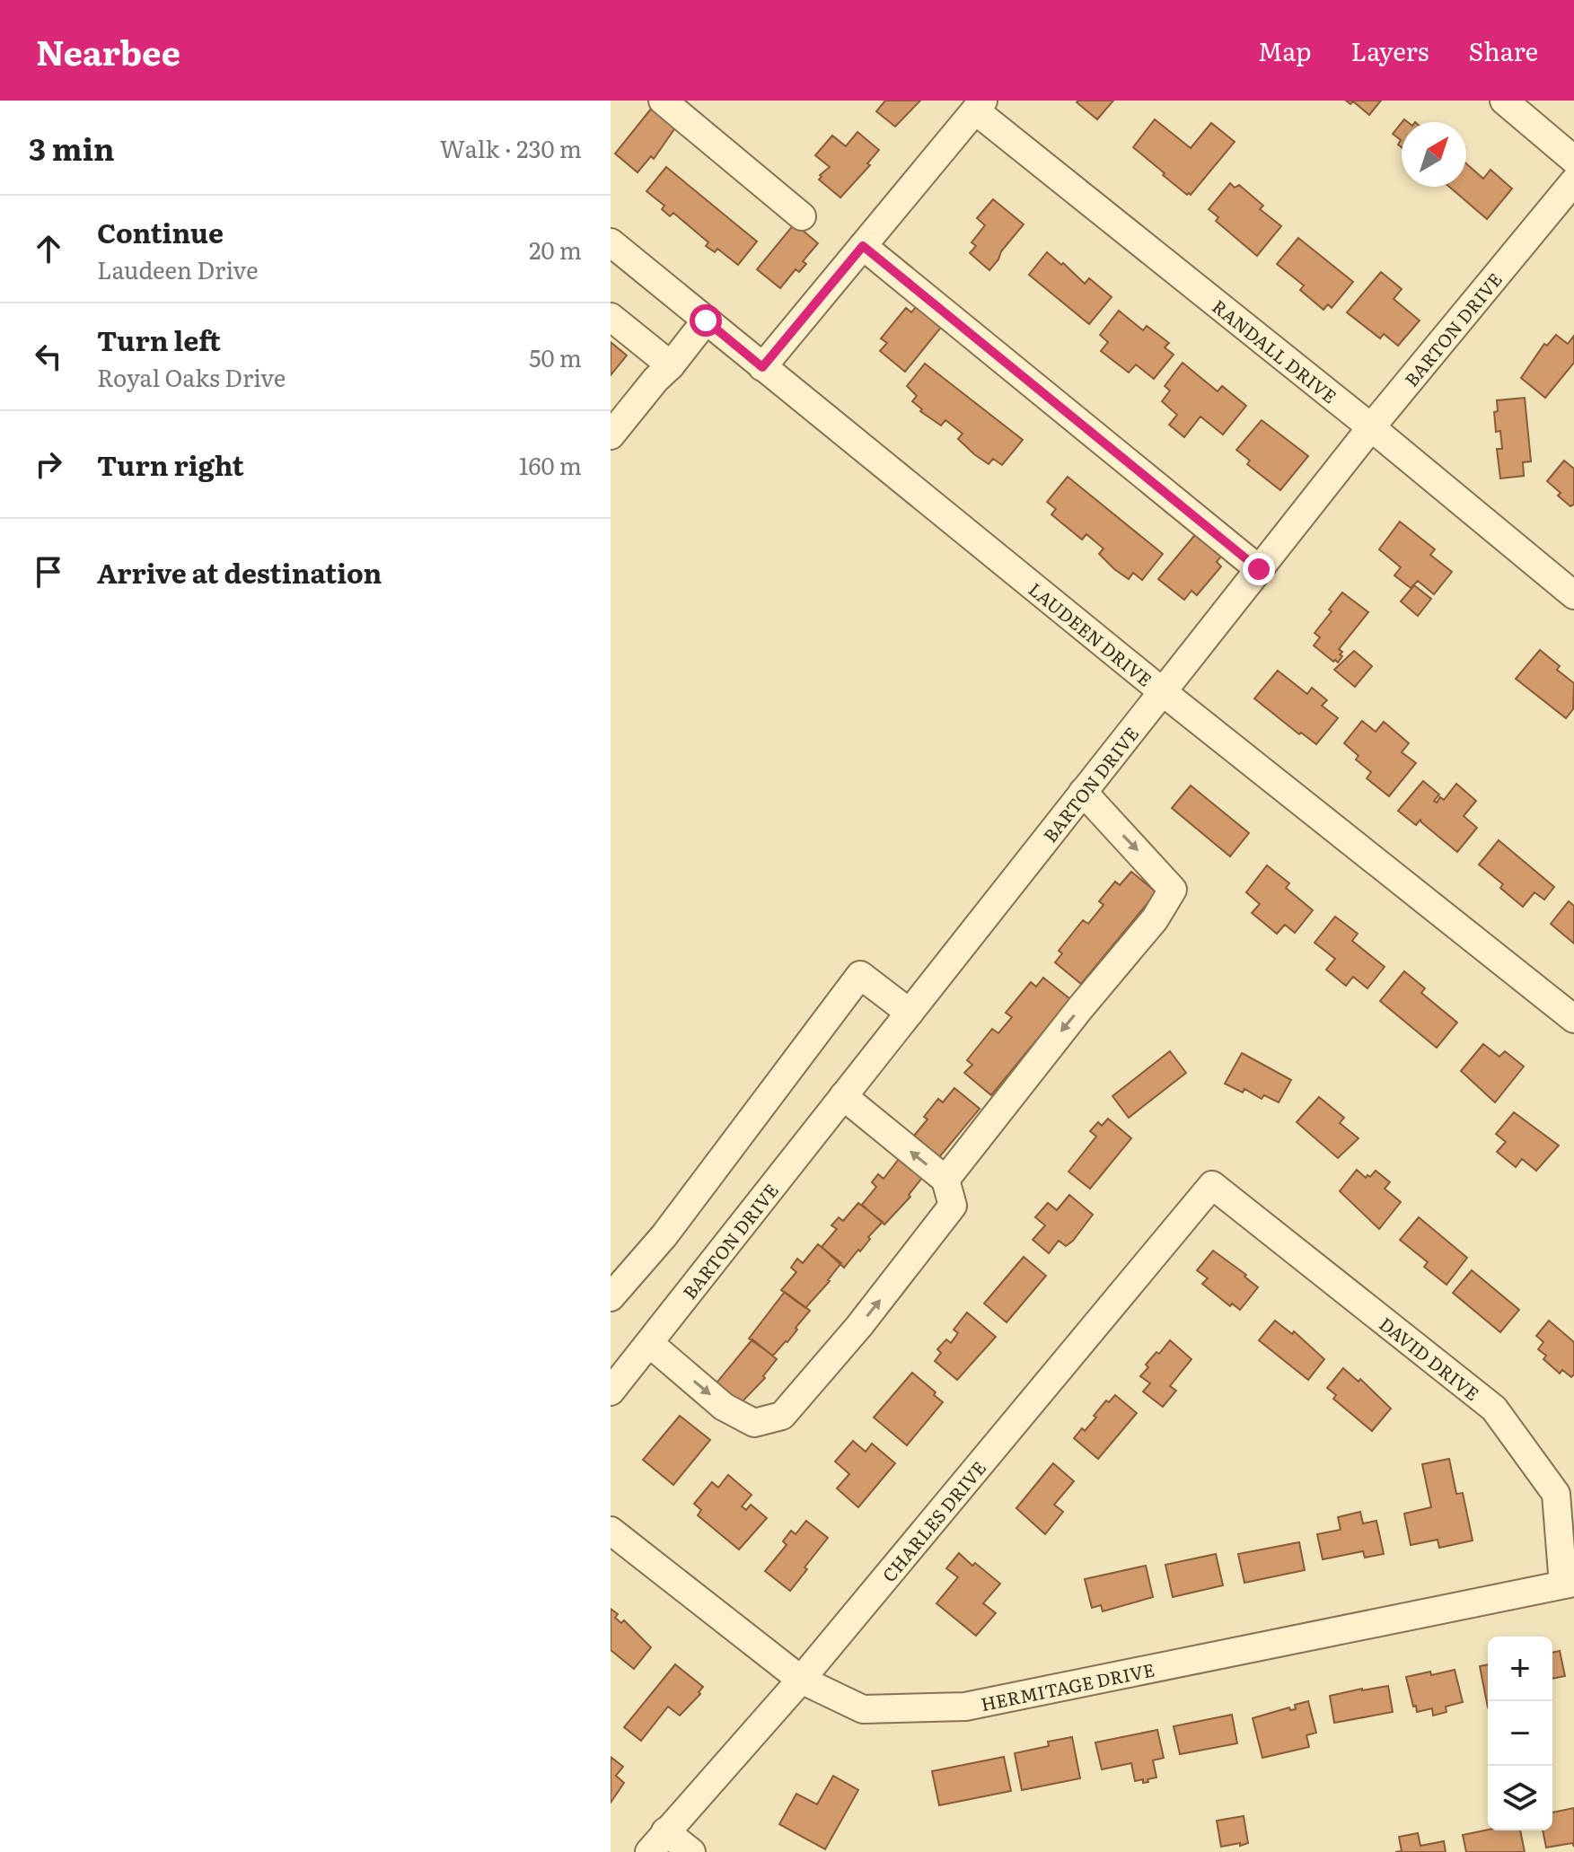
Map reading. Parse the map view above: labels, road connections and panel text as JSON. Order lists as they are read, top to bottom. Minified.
{"streets":{"street":["BARTON DRIVE","RANDALL DRIVE","LAUDEEN DRIVE","DAVID DRIVE","CHARLES DRIVE","HERMITAGE DRIVE"]},"crossings":[["BARTON DRIVE","RANDALL DRIVE"],["BARTON DRIVE","LAUDEEN DRIVE"],["DAVID DRIVE","CHARLES DRIVE"],["DAVID DRIVE","HERMITAGE DRIVE"],["CHARLES DRIVE","HERMITAGE DRIVE"]],"north":"top right","page":{"header":"Nearbee","nav":["Map","Layers","Share"],"heading":["3 min","Walk · 230 m"],"list":[["Continue","Laudeen Drive","20 m"],["Turn left","Royal Oaks Drive","50 m"],["Turn right","160 m"],"Arrive at destination"],"map_buttons":["+","−"]}}
